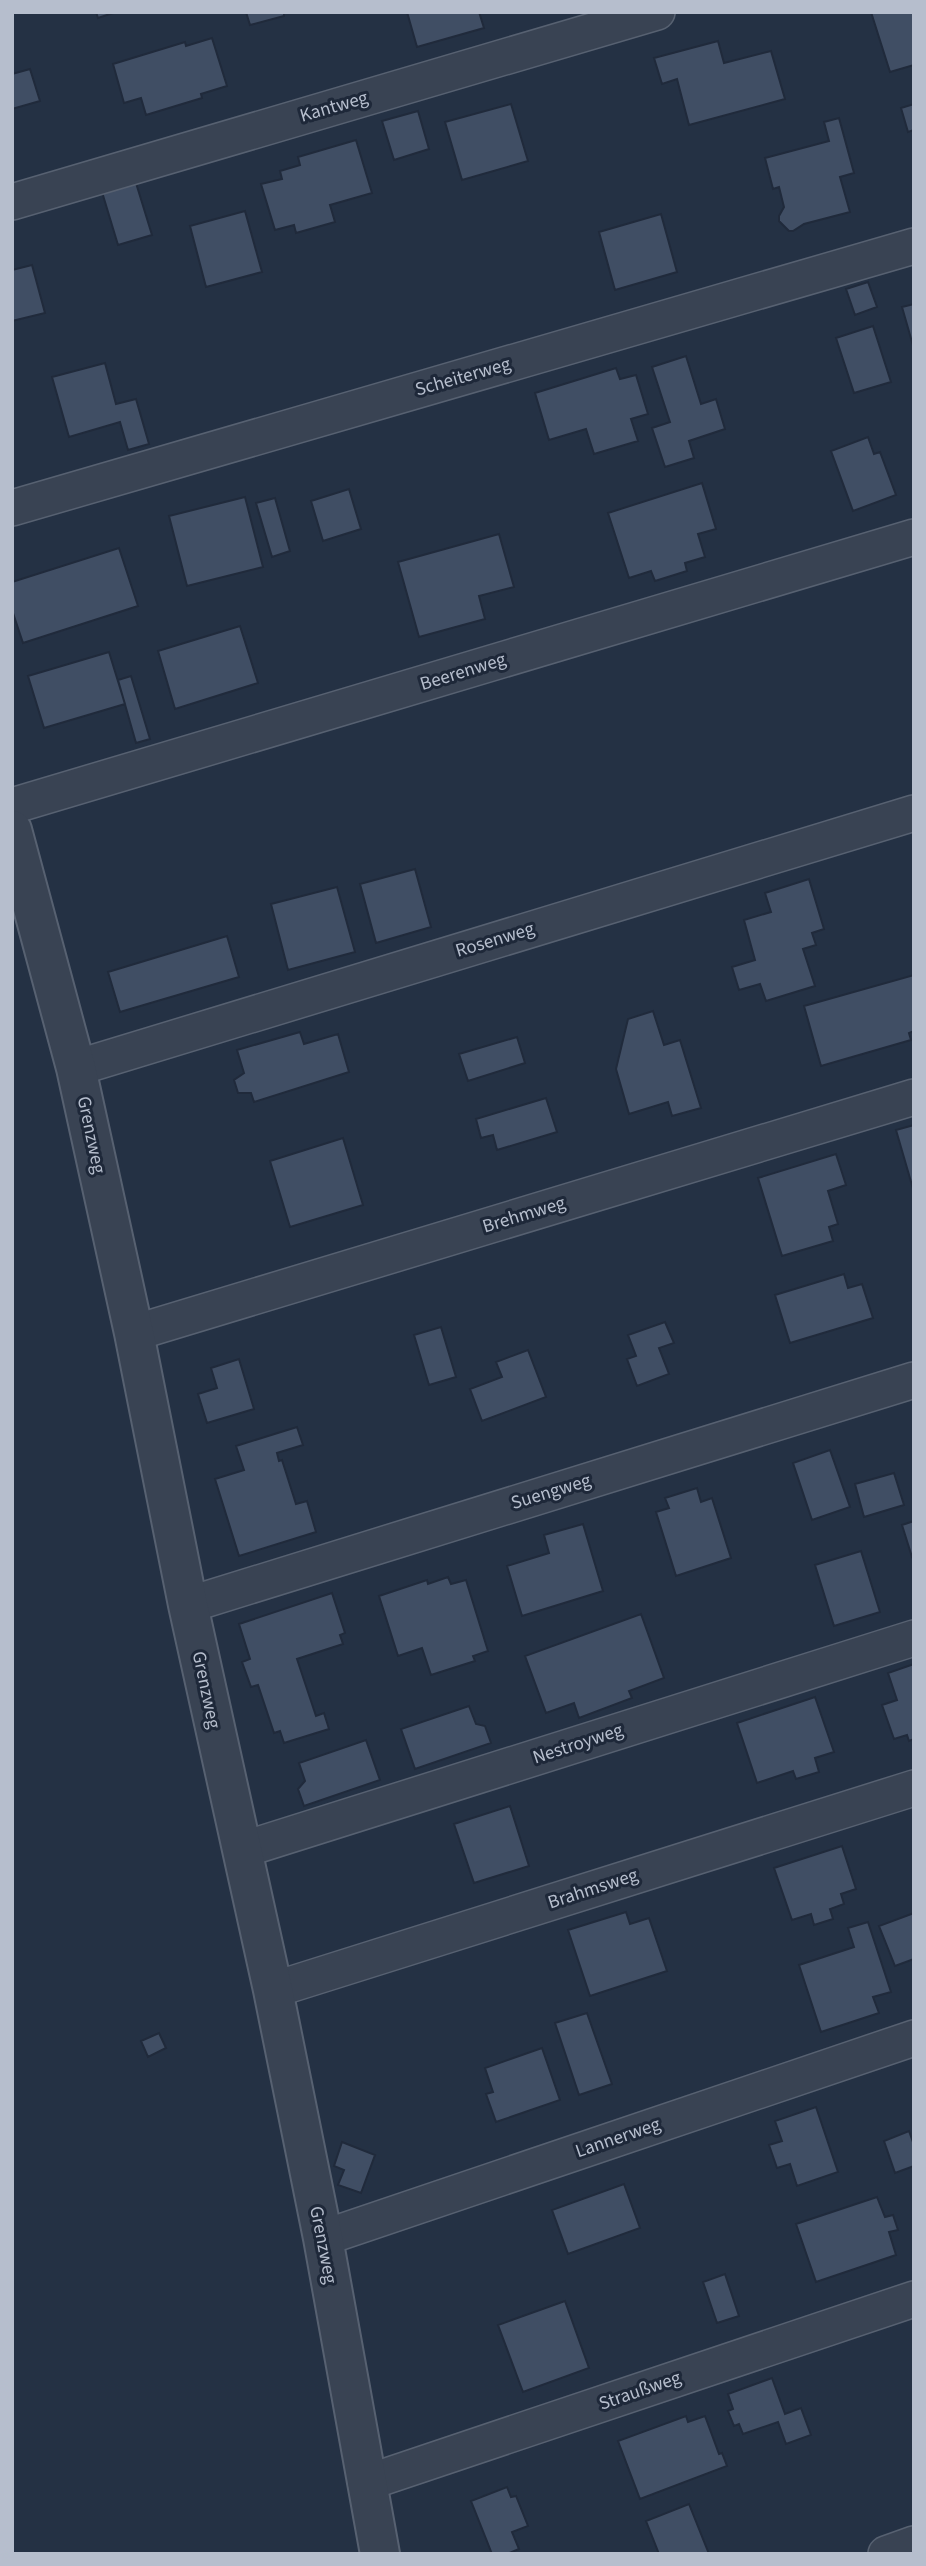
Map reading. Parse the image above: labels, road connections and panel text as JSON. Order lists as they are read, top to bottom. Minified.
{"streets":{"street":["Kantweg","Scheiterweg","Beerenweg","Rosenweg","Grenzweg","Brehmweg","Suengweg","Nestroyweg","Brahmsweg","Lannerweg","Straußweg"]},"crossings":[["Rosenweg","Grenzweg"],["Grenzweg","Brehmweg"],["Grenzweg","Suengweg"],["Grenzweg","Nestroyweg"],["Grenzweg","Brahmsweg"],["Grenzweg","Lannerweg"],["Grenzweg","Straußweg"]]}
